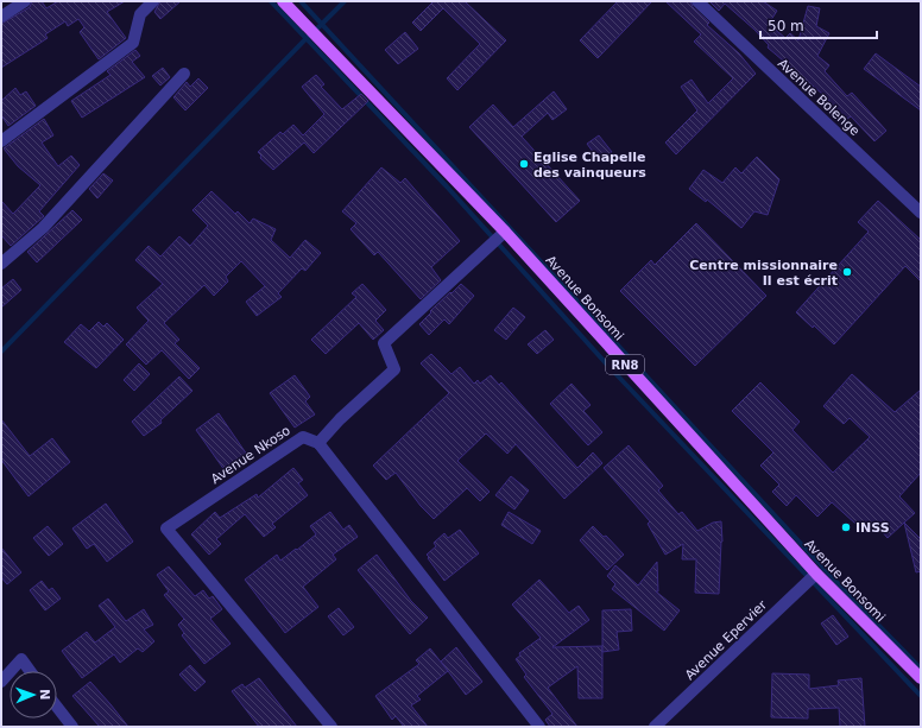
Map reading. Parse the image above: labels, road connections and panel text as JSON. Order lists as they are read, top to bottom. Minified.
{"streets":{"main road":["Avenue Bonsomi","RN8"],"street":["Avenue Bolenge","Avenue Nkoso","Avenue Epervier"]},"crossings":[["Avenue Bonsomi","Avenue Epervier"]],"places":["Eglise Chapelle des vainqueurs","Centre missionnaire Il est écrit","INSS"],"scale_bar":"50 m","north":"right"}
